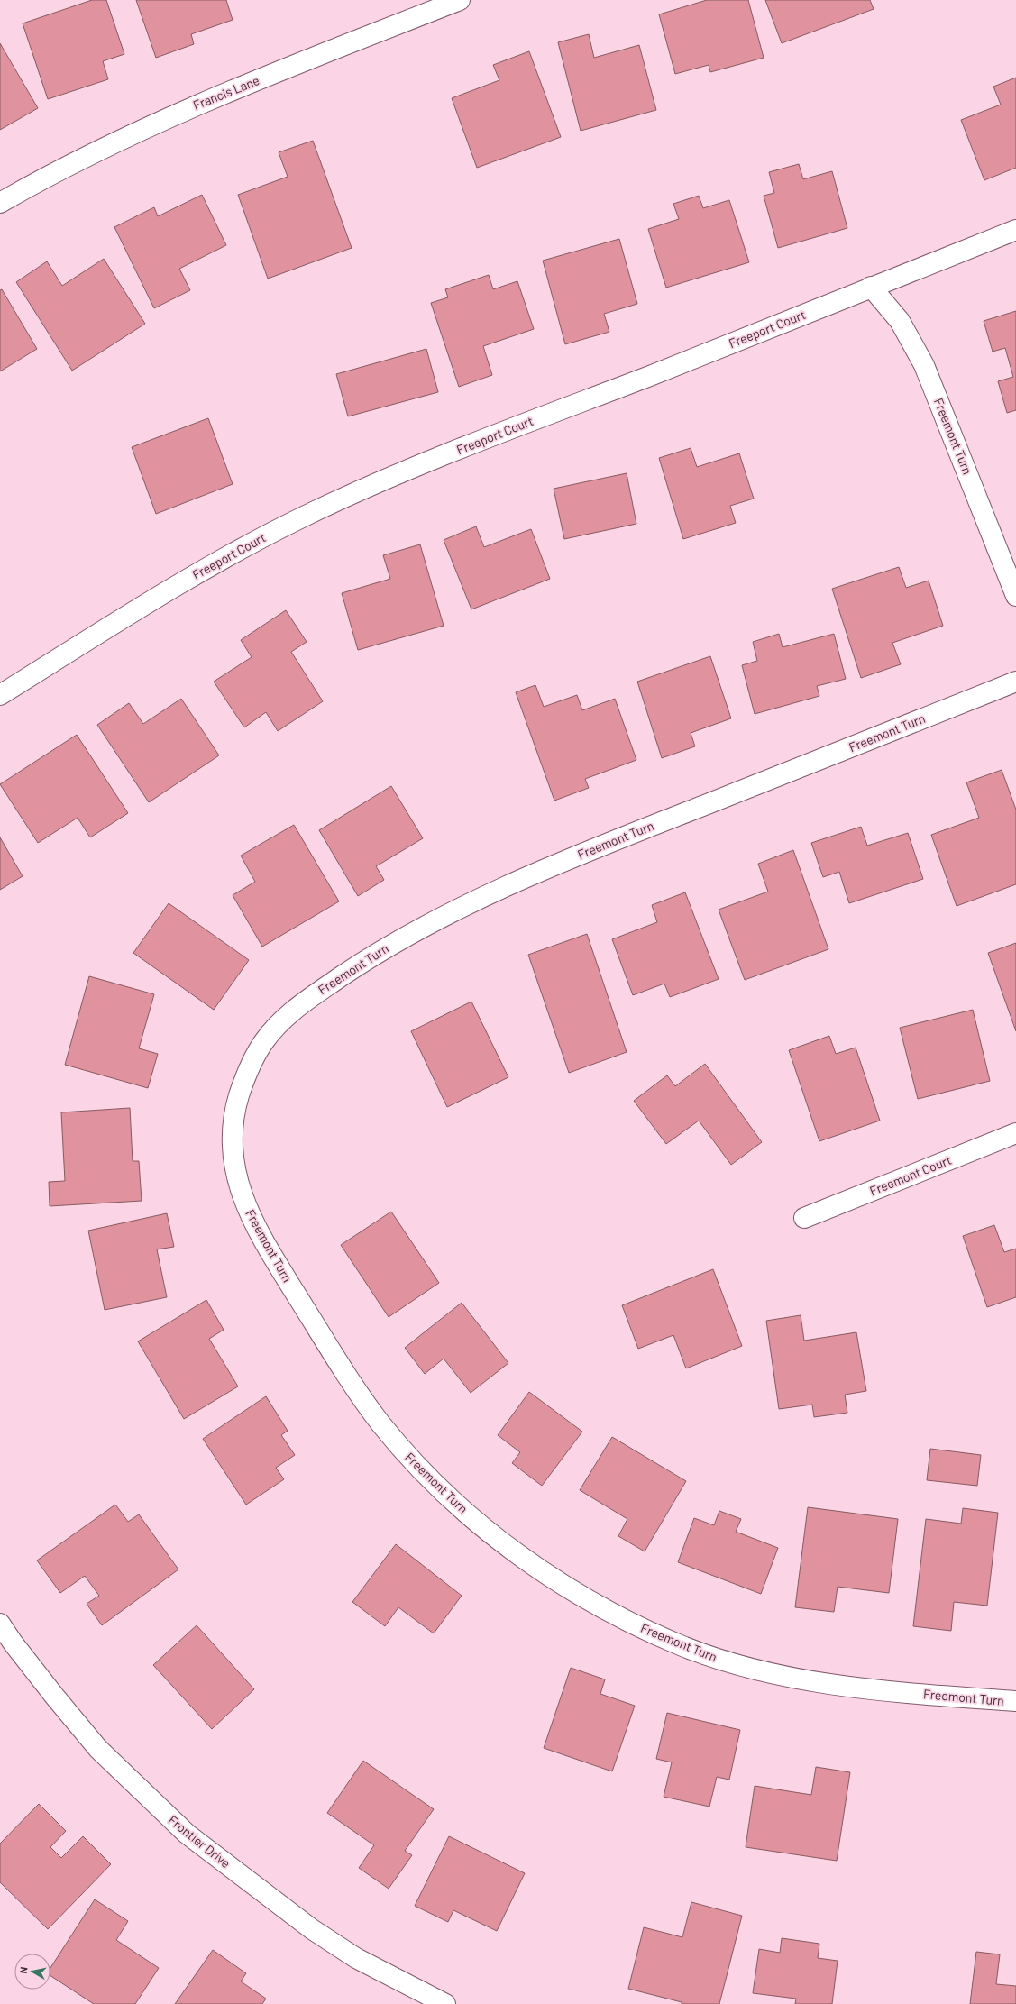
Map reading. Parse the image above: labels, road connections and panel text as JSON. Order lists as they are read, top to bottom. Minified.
{"streets":{"street":["Francis Lane","Freeport Court","Freemont Turn","Freemont Court","Frontier Drive"]},"crossings":[["Freeport Court","Freemont Turn"]],"north":"left"}
